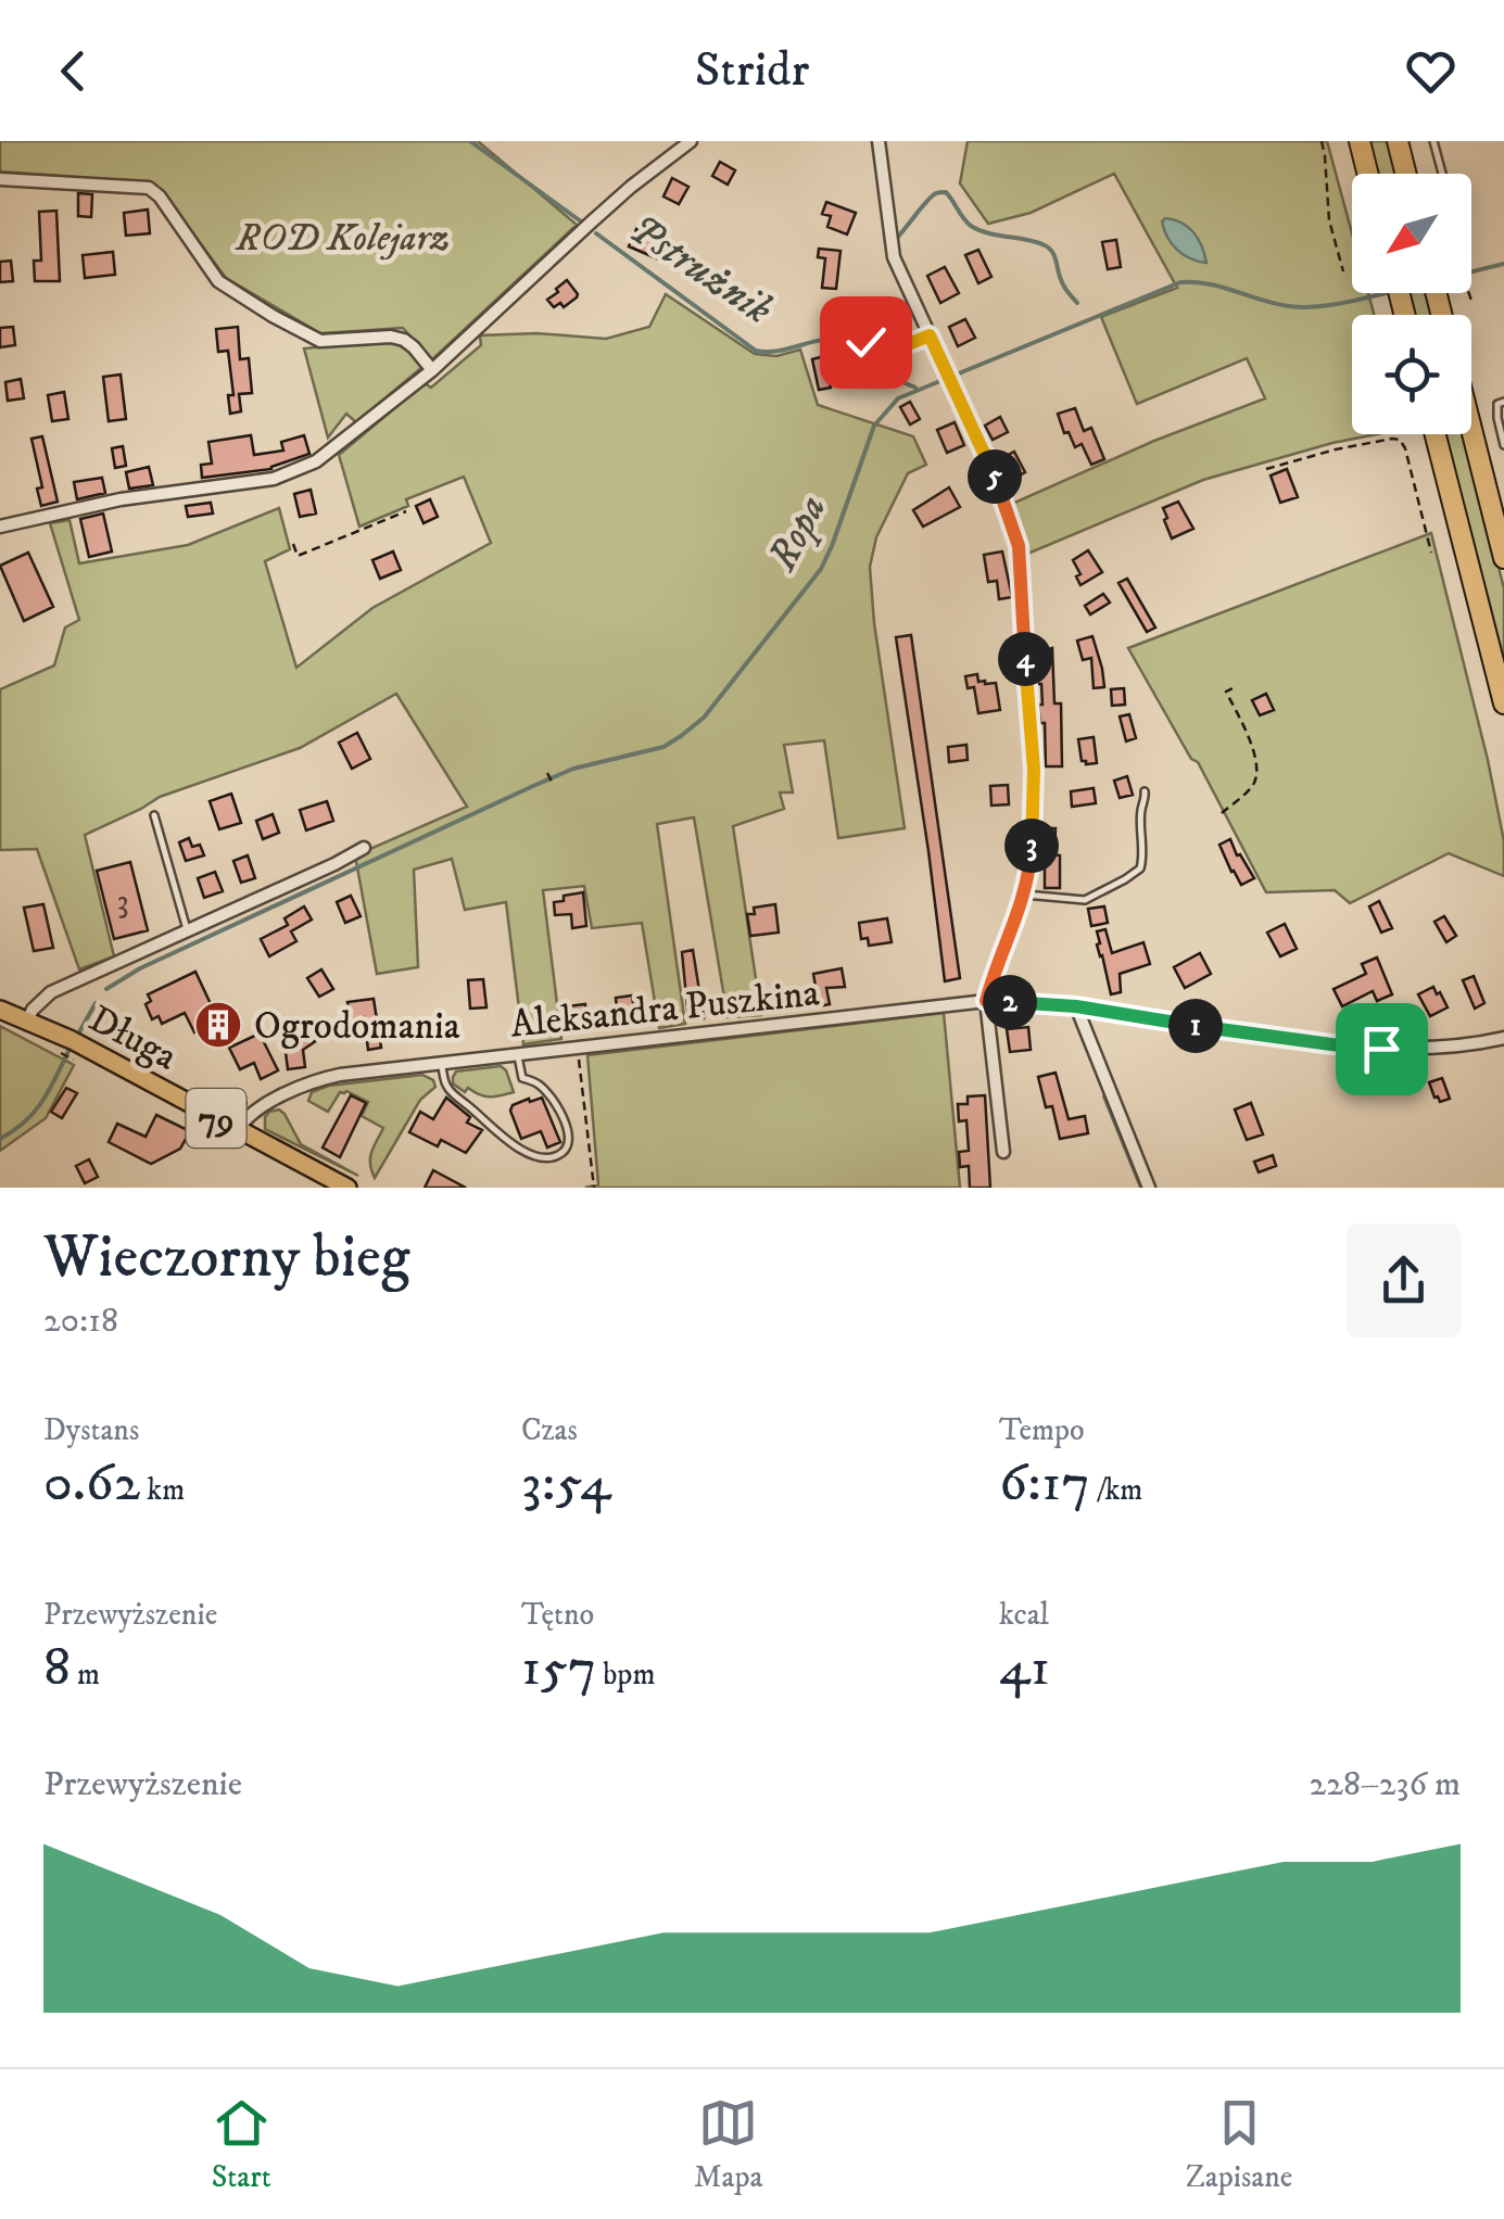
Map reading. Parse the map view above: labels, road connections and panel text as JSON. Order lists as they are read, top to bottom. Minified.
{"streets":{"main road":["Długa","79"],"street":["Aleksandra Puszkina"]},"crossings":[["Aleksandra Puszkina","Długa"]],"water":["Pstrużnik","Ropa"],"parks":["ROD Kolejarz"],"places":{"building":["Ogrodomania"]},"house_numbers":["3"],"north":"bottom left","page":{"header":"Stridr","pins":["5","4","3","2","1"],"heading":["Wieczorny bieg","20:18"],"stats":[["Dystans","0.62 km"],["Czas","3:54"],["Tempo","6:17 /km"],["Przewyższenie","8 m"],["Tętno","157 bpm"],["kcal","41"]],"chart":["Przewyższenie","228–236 m"],"tabs":["Start","Mapa","Zapisane"]}}
